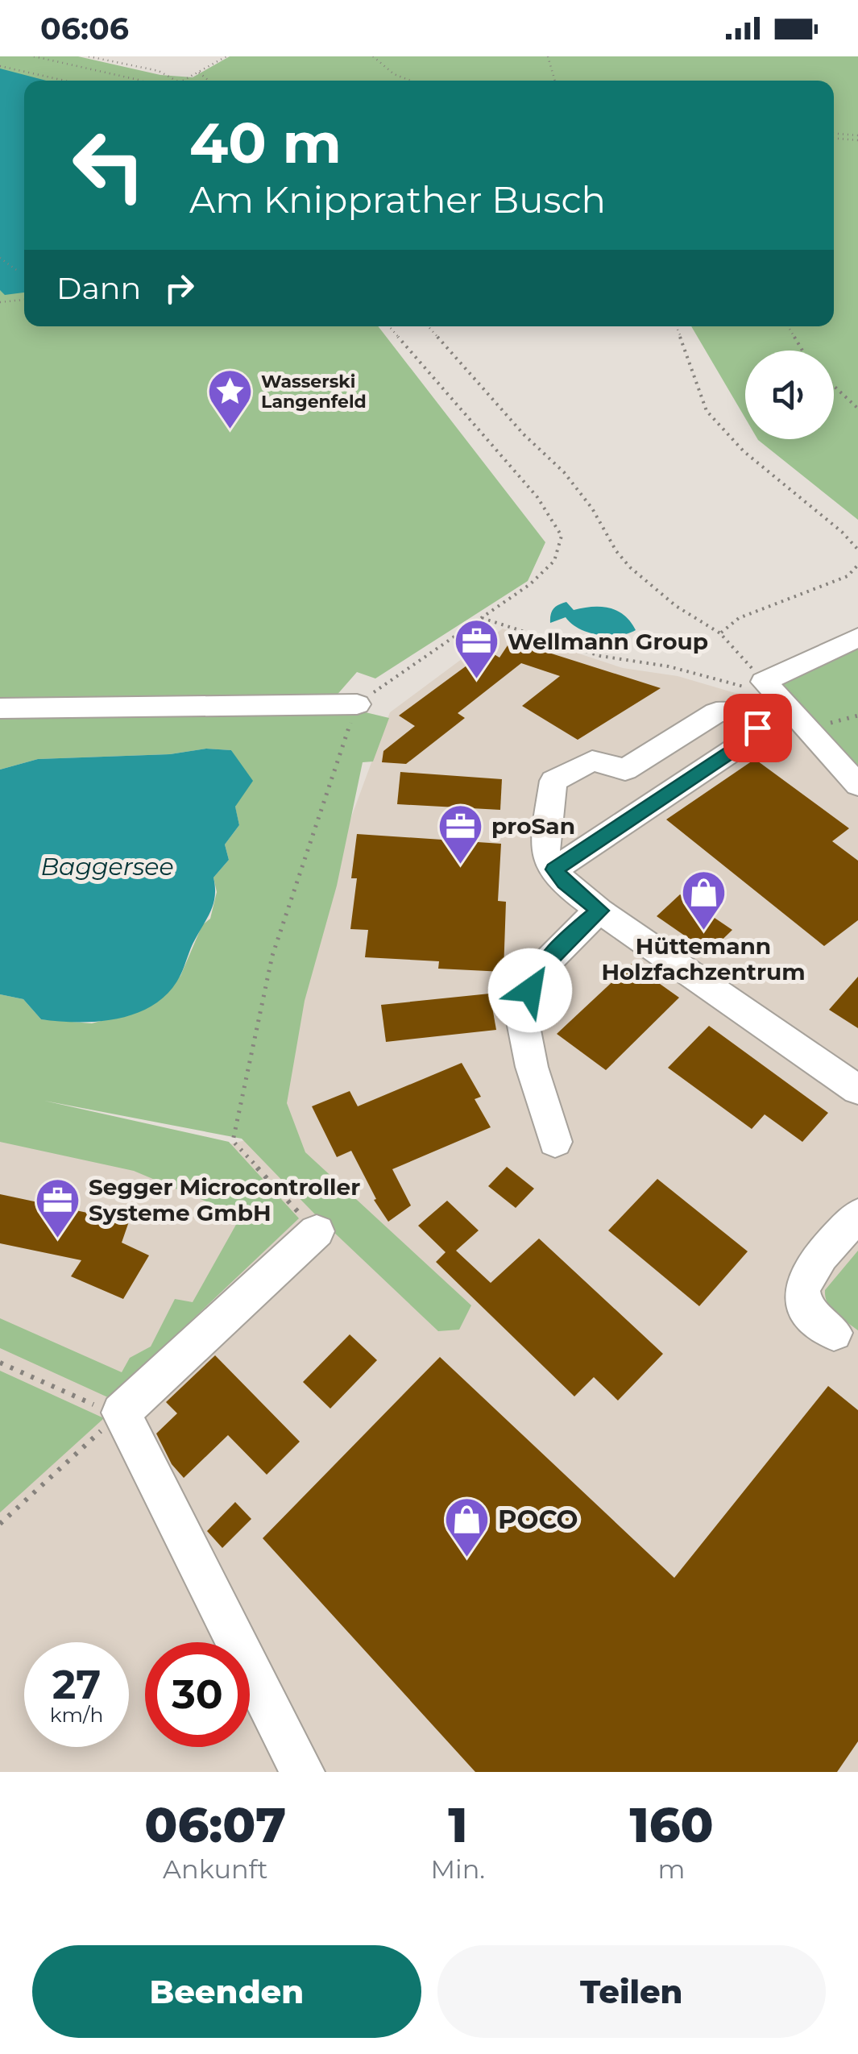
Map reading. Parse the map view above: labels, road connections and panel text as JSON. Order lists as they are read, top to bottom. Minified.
{"water":["Baggersee"],"places":{"place":["Wasserski Langenfeld"],"office":["Wellmann Group","proSan","Segger Microcontroller Systeme GmbH"],"shop":["Hüttemann Holzfachzentrum","POCO"]},"page":{"status":"06:06","turn":["40 m","Am Knipprather Busch"],"then":"Dann","speed":"27 km/h","limit":"30","eta":["06:07","Ankunft","1","Min.","160","m"],"buttons":["Beenden","Teilen"]}}
